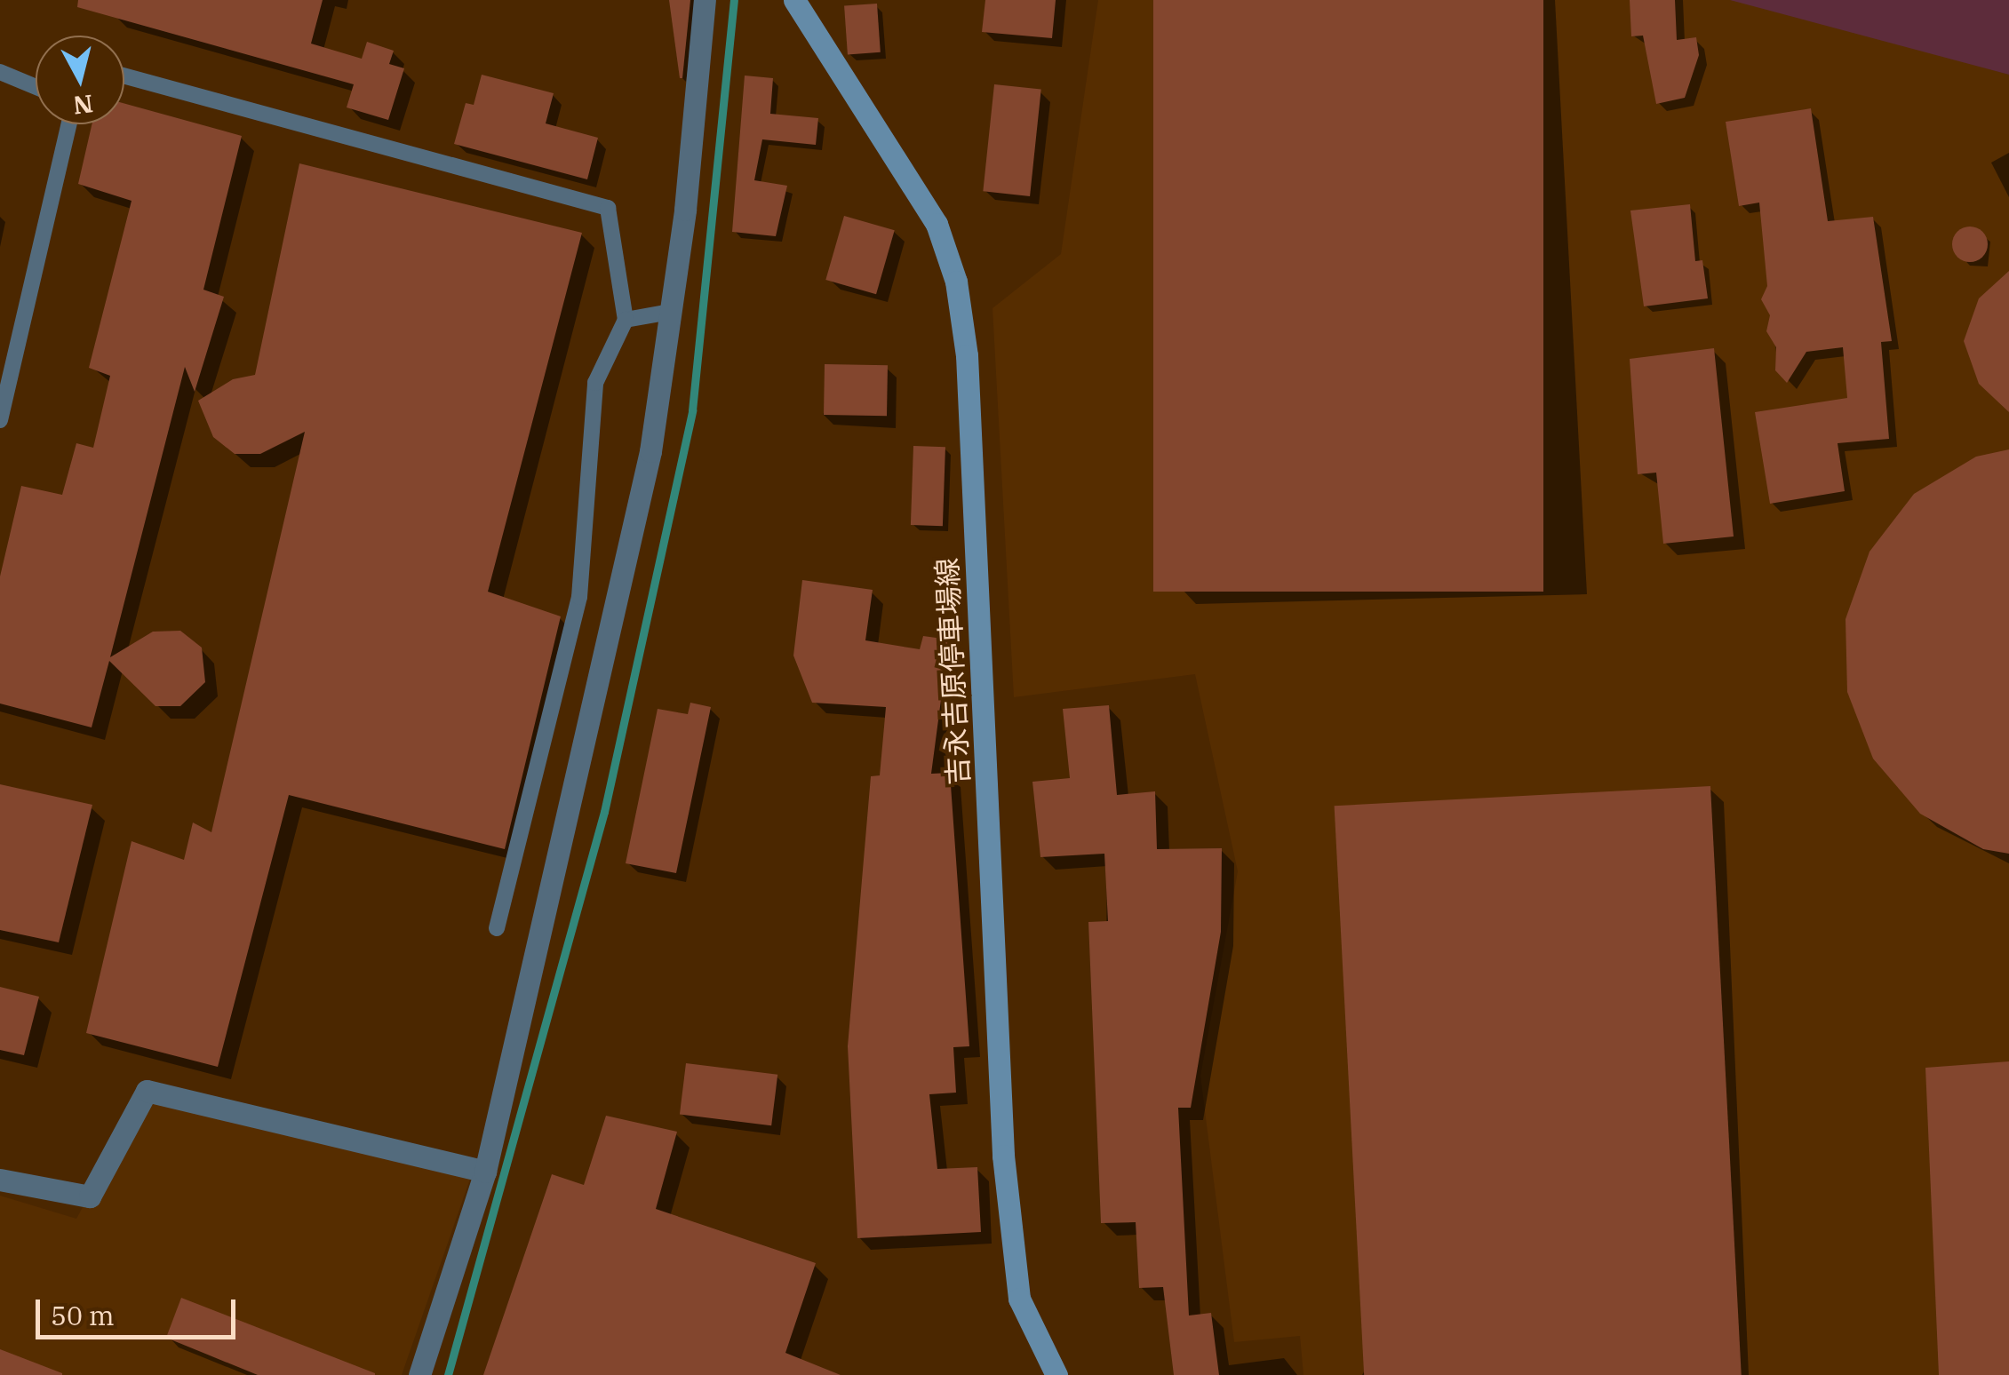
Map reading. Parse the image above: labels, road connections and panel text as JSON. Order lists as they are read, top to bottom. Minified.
{"streets":{"main road":["吉永吉原停車場線"]},"scale_bar":"50 m","north":"bottom"}
